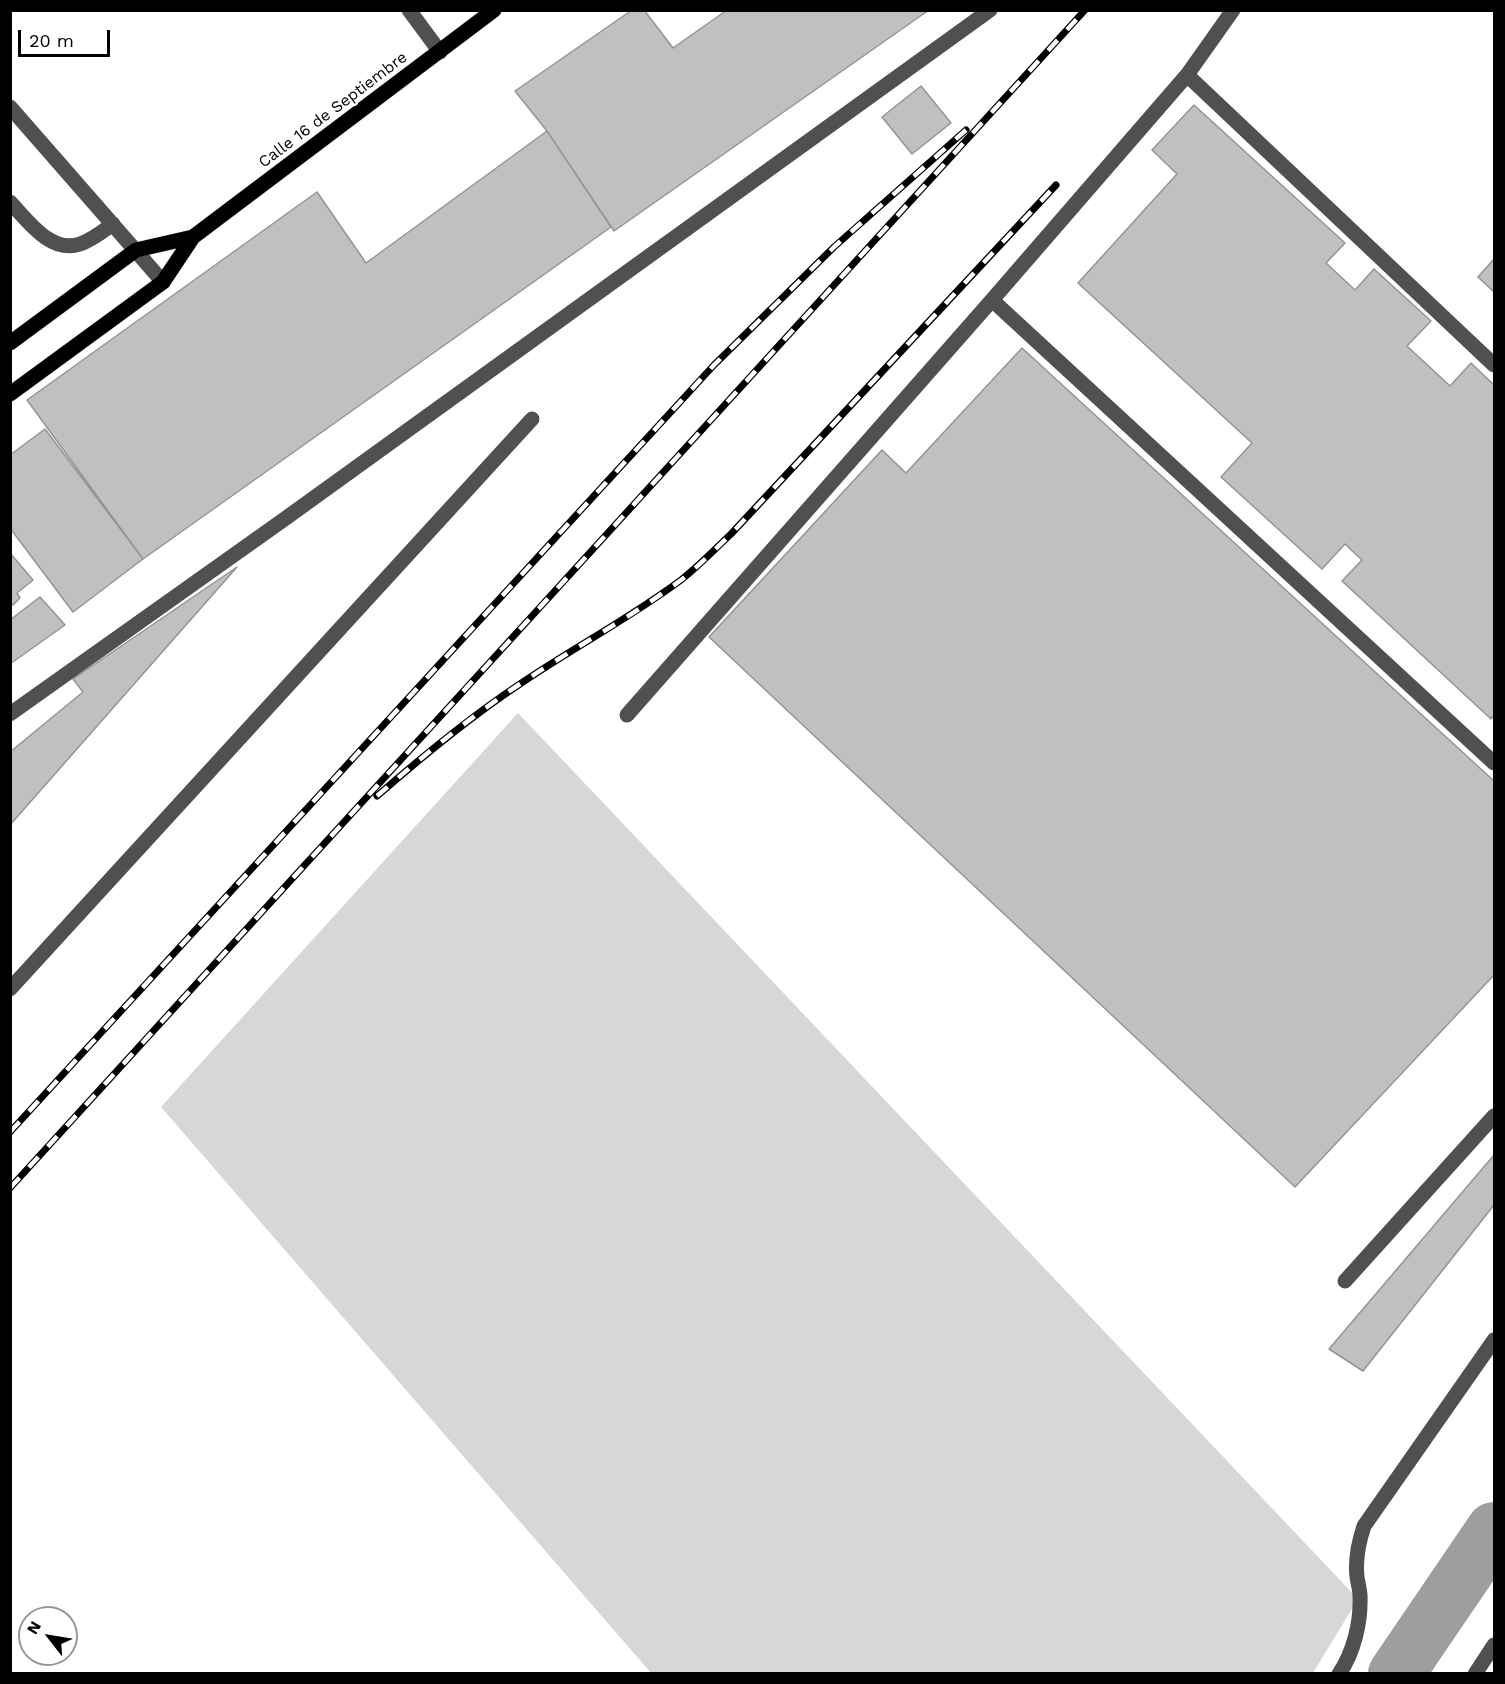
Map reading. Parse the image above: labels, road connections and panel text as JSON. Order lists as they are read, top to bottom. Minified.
{"streets":{"main road":["Calle 16 de Septiembre"]},"scale_bar":"20 m","north":"top left"}
